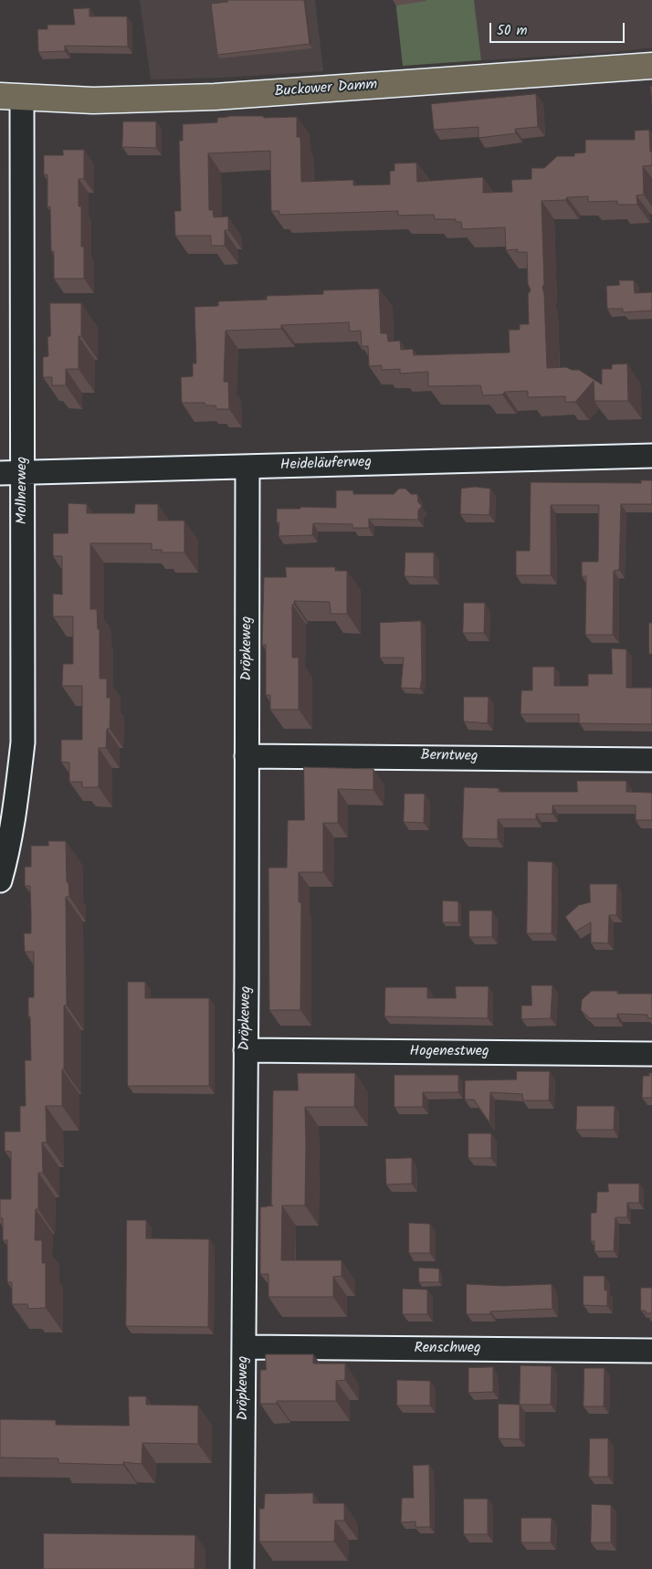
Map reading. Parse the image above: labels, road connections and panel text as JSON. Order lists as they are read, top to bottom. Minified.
{"streets":{"main road":["Buckower Damm"],"street":["Heideläuferweg","Mollnerweg","Dröpkeweg","Berntweg","Hogenestweg","Renschweg"]},"crossings":[["Buckower Damm","Mollnerweg"],["Heideläuferweg","Mollnerweg"],["Heideläuferweg","Dröpkeweg"],["Dröpkeweg","Berntweg"],["Dröpkeweg","Hogenestweg"],["Dröpkeweg","Renschweg"]],"scale_bar":"50 m"}
